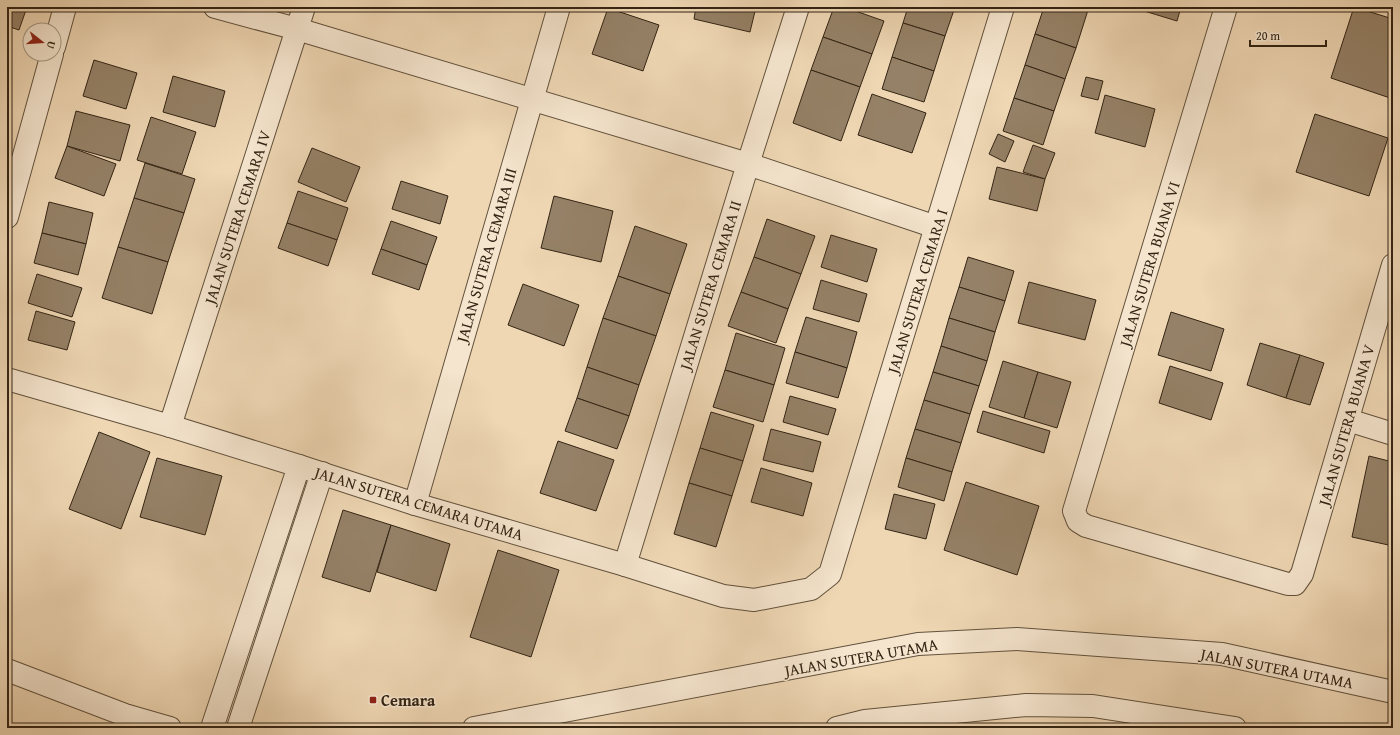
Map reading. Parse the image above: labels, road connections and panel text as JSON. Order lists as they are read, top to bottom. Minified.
{"streets":{"street":["JALAN SUTERA CEMARA IV","JALAN SUTERA CEMARA III","JALAN SUTERA BUANA VI","JALAN SUTERA CEMARA II","JALAN SUTERA CEMARA I","JALAN SUTERA BUANA V","JALAN SUTERA CEMARA UTAMA","JALAN SUTERA UTAMA"]},"crossings":[["JALAN SUTERA CEMARA IV","JALAN SUTERA CEMARA UTAMA"],["JALAN SUTERA CEMARA III","JALAN SUTERA CEMARA UTAMA"],["JALAN SUTERA BUANA VI","JALAN SUTERA BUANA V"],["JALAN SUTERA CEMARA II","JALAN SUTERA CEMARA UTAMA"],["JALAN SUTERA CEMARA I","JALAN SUTERA CEMARA UTAMA"]],"places":{"transit":["Cemara"]},"scale_bar":"20 m","north":"right"}
